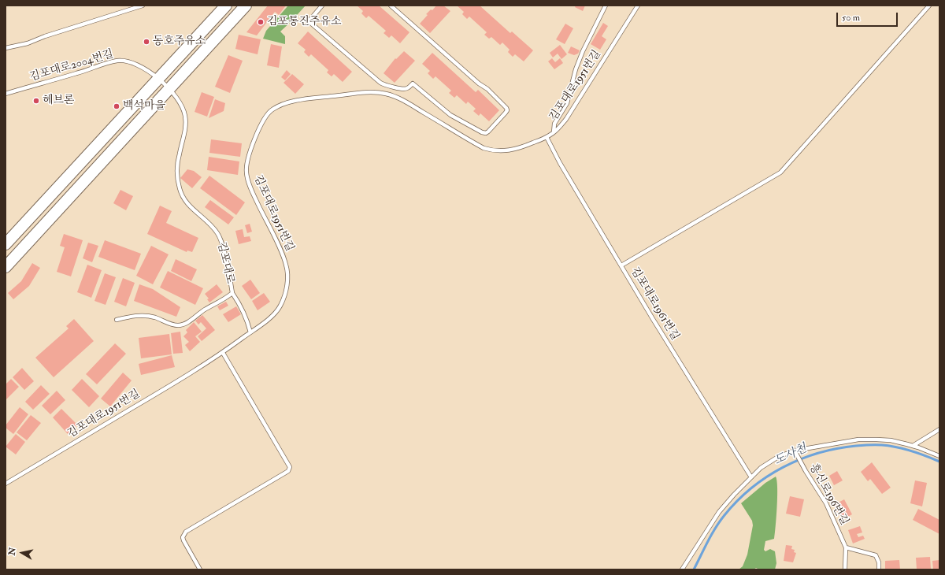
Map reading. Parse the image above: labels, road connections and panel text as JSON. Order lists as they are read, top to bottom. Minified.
{"streets":{"lane":["김포대로2004번길","김포대로1951번길","김포대로","김포대로1961번길","흥신로196번길"]},"crossings":[["김포대로2004번길","김포대로"],["김포대로1951번길","김포대로1961번길"]],"water":["도사천"],"places":["김포통진주유소","동호주유소","헤브론","백석마을"],"scale_bar":"50 m","north":"left"}
